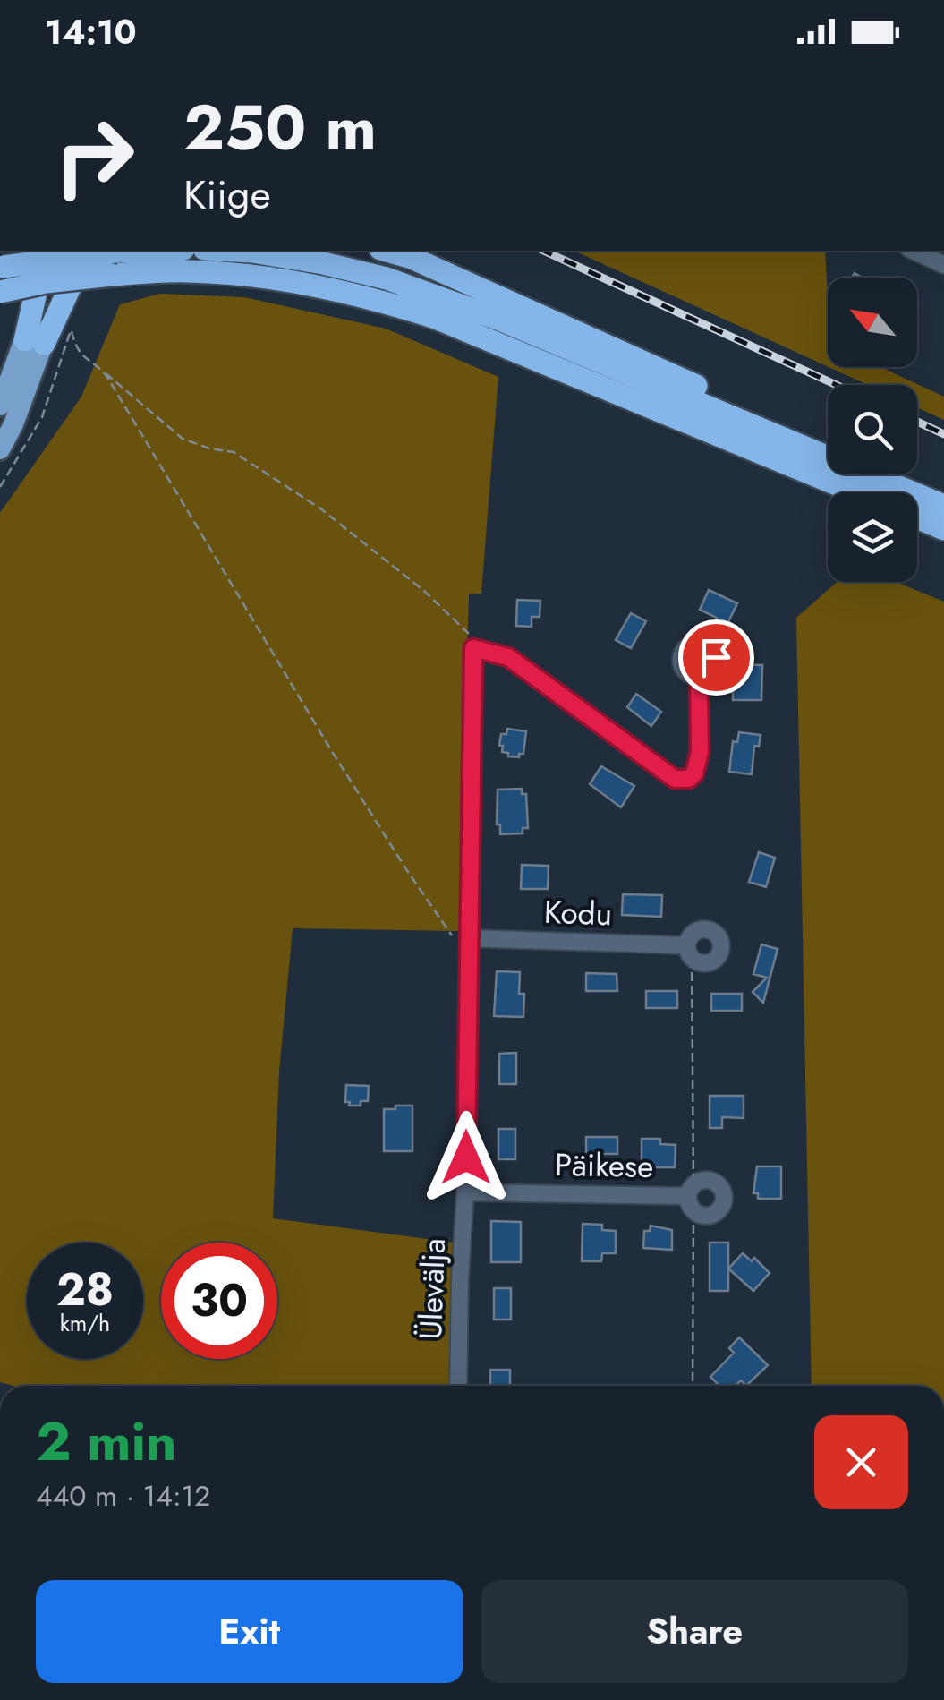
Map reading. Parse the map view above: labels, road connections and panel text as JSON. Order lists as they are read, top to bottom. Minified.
{"streets":{"street":["Kodu","Päikese","Ülevälja"]},"crossings":[["Kodu","Ülevälja"],["Päikese","Ülevälja"]],"north":"top left","page":{"status":"14:10","turn":["250 m","Kiige"],"speed":"28 km/h","limit":"30","heading":["2 min","440 m · 14:12"],"buttons":["Exit","Share"]}}
